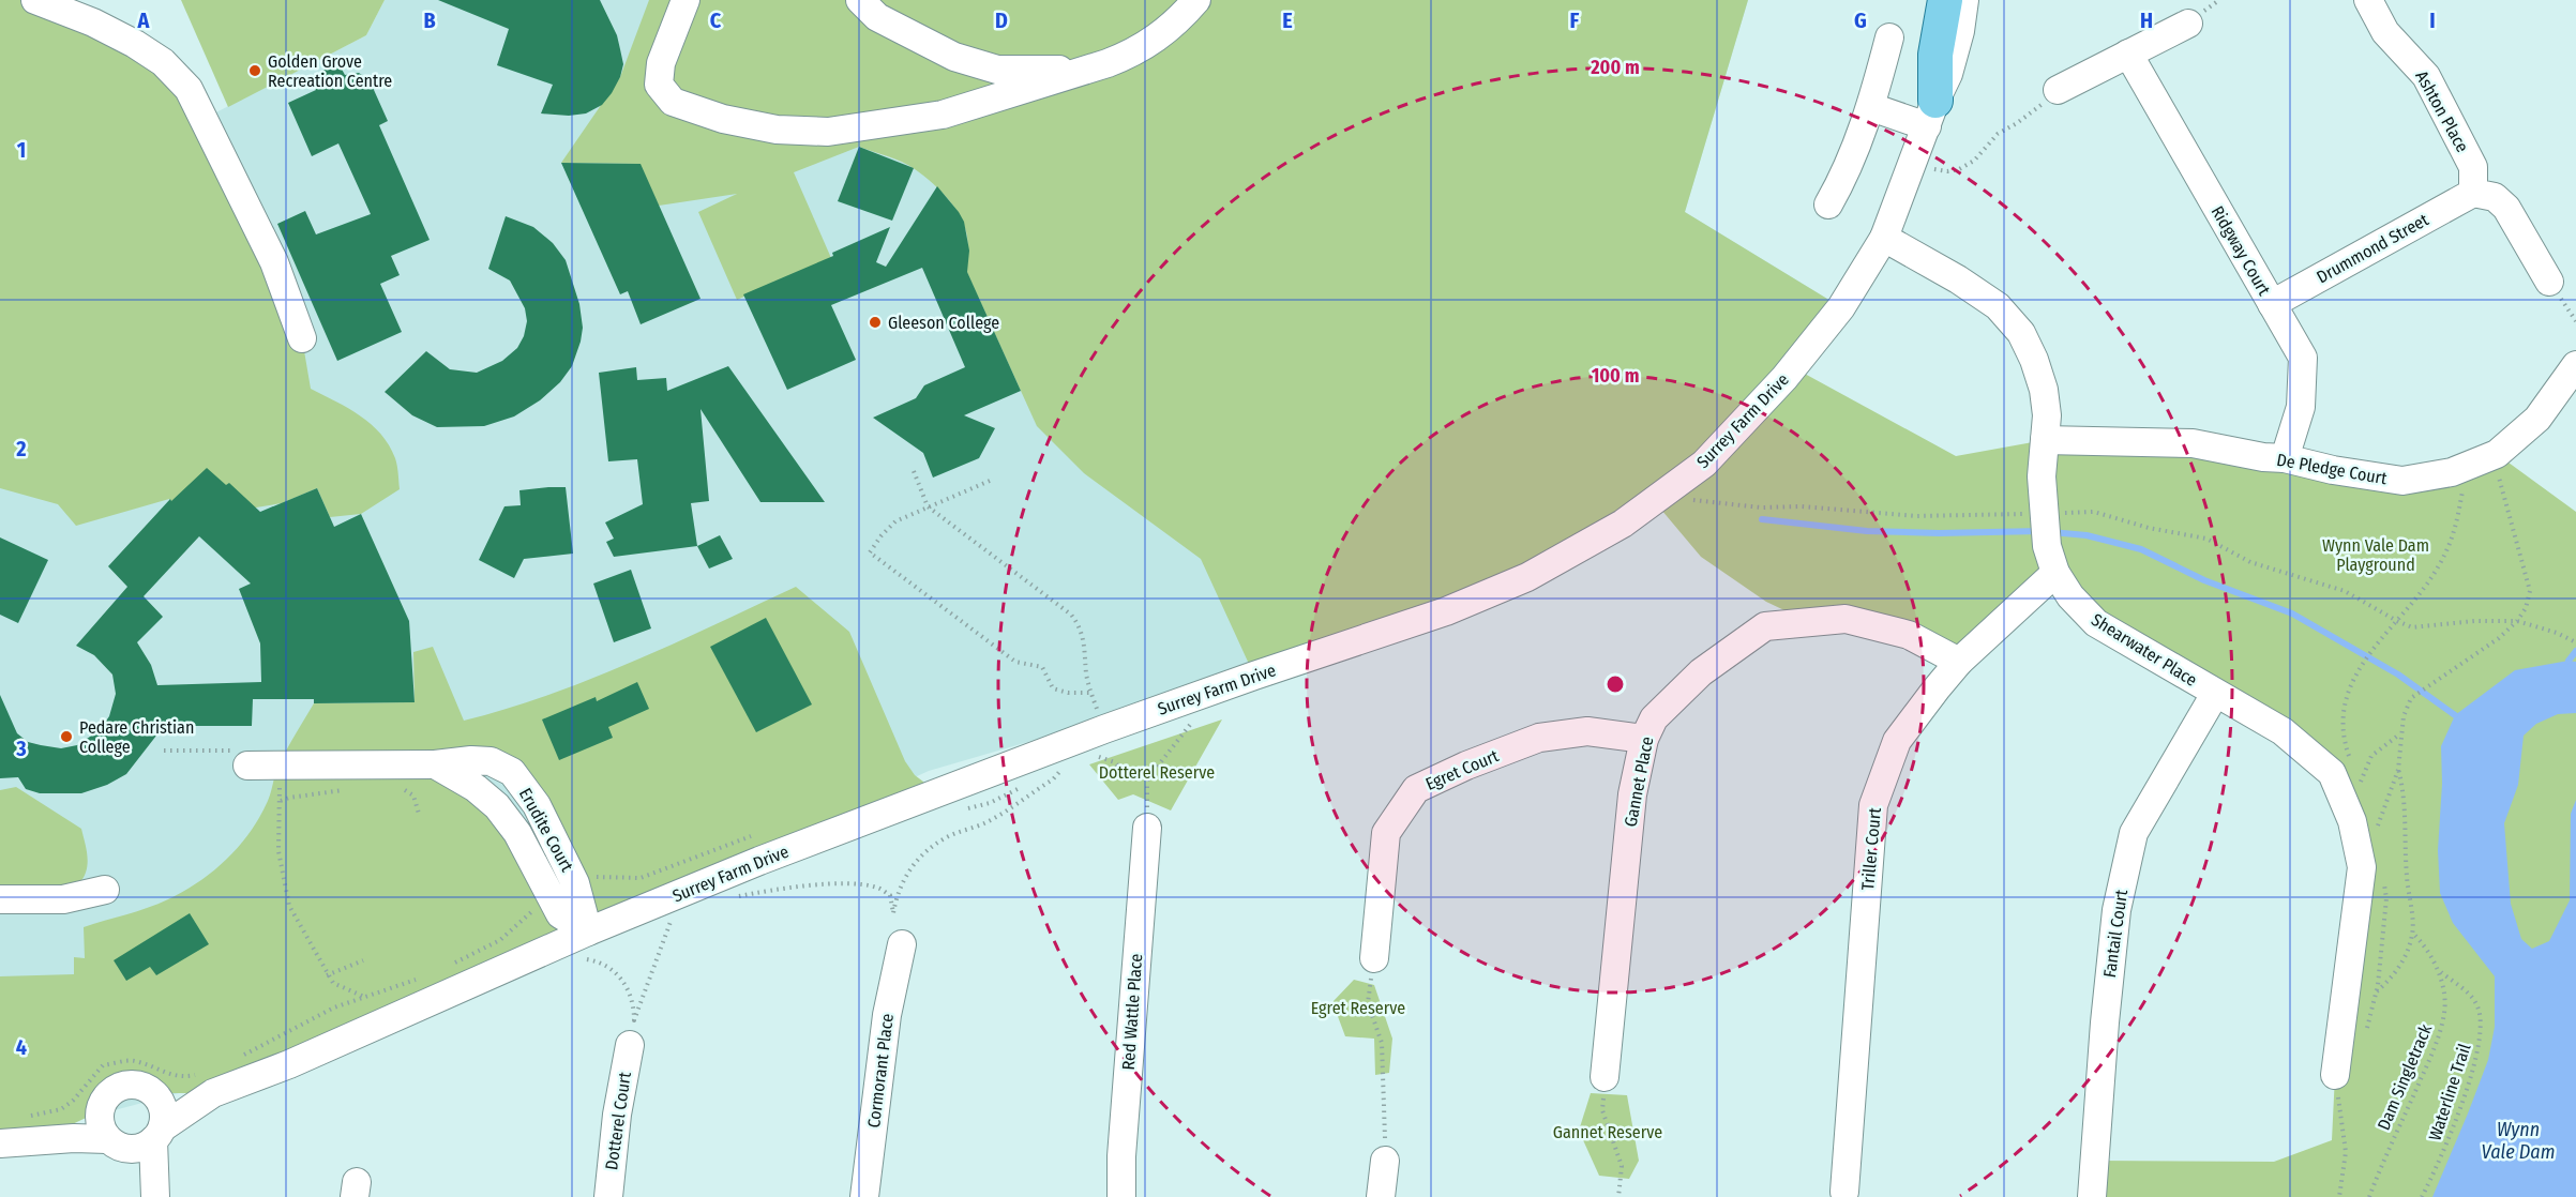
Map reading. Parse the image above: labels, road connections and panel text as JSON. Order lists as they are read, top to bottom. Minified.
{"streets":{"street":["Ashton Place","Drummond Street","Ridgway Court","Surrey Farm Drive","De Pledge Court","Shearwater Place","Egret Court","Gannet Place","Erudite Court","Triller Court","Fantail Court","Red Wattle Place","Cormorant Place","Dotterel Court"],"path":["Dam Singletrack","Waterline Trail"]},"crossings":[["Ashton Place","Drummond Street"],["Drummond Street","Ridgway Court"],["Ridgway Court","De Pledge Court"],["Surrey Farm Drive","Shearwater Place"],["Surrey Farm Drive","Erudite Court"],["De Pledge Court","Shearwater Place"],["Shearwater Place","Triller Court"],["Shearwater Place","Fantail Court"],["Egret Court","Gannet Place"],["Gannet Place","Triller Court"],["Dam Singletrack","Waterline Trail"]],"water":["Wynn Vale Dam"],"parks":["Wynn Vale Dam Playground","Dotterel Reserve","Egret Reserve","Gannet Reserve"],"places":["Golden Grove Recreation Centre","Gleeson College","Pedare Christian College"],"grid":{"columns":["A","B","C","D","E","F","G","H","I"],"rows":["1","2","3","4"]},"rings":["200 m","100 m"]}
